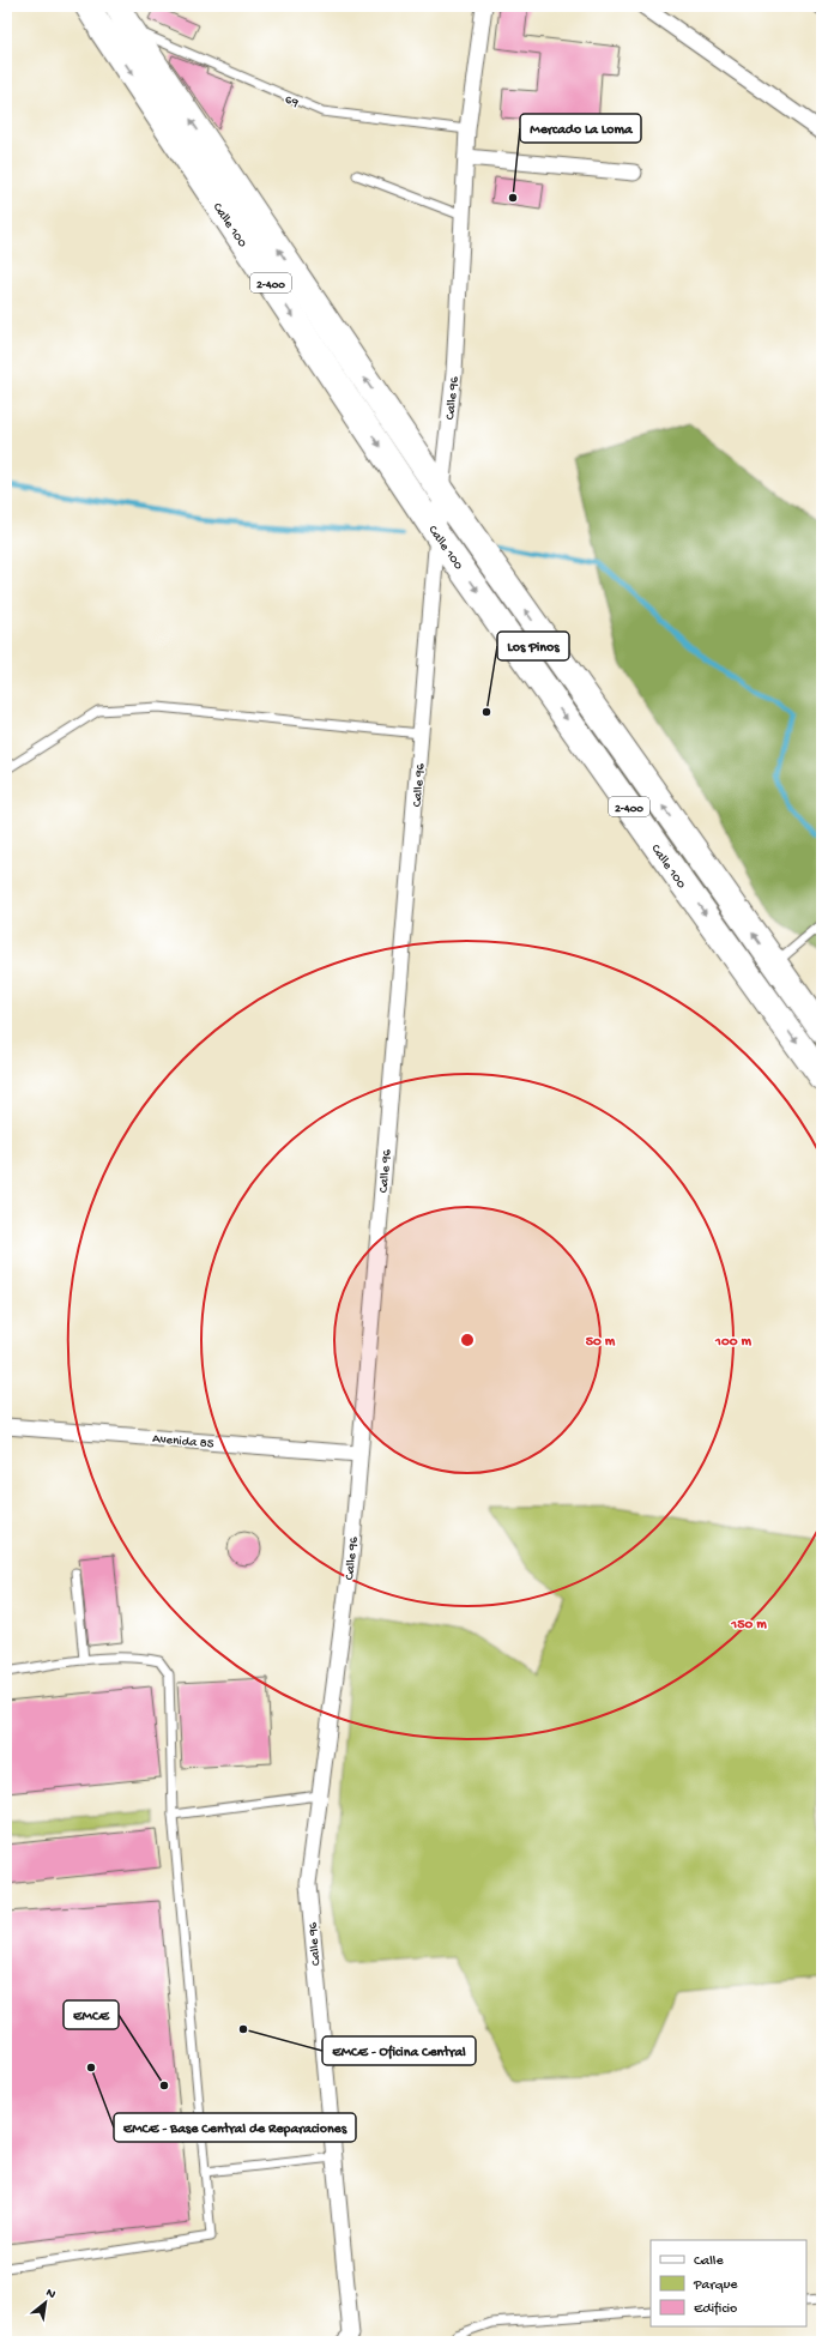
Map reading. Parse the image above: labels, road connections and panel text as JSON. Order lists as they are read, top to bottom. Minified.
{"streets":{"highway":["Calle 100","2-400"],"street":["Calle 96","Avenida 85"],"lane":["69"]},"crossings":[["69","Calle 100"],["69","Calle 96"],["Calle 100","Calle 96"],["Calle 96","Avenida 85"]],"places":["Mercado La Loma","Los Pinos","EMCE - Oficina Central","EMCE - Base Central de Reparaciones","EMCE"],"legend":["Calle","Parque","Edificio"],"north":"top right","rings":["50 m","100 m","150 m"]}
